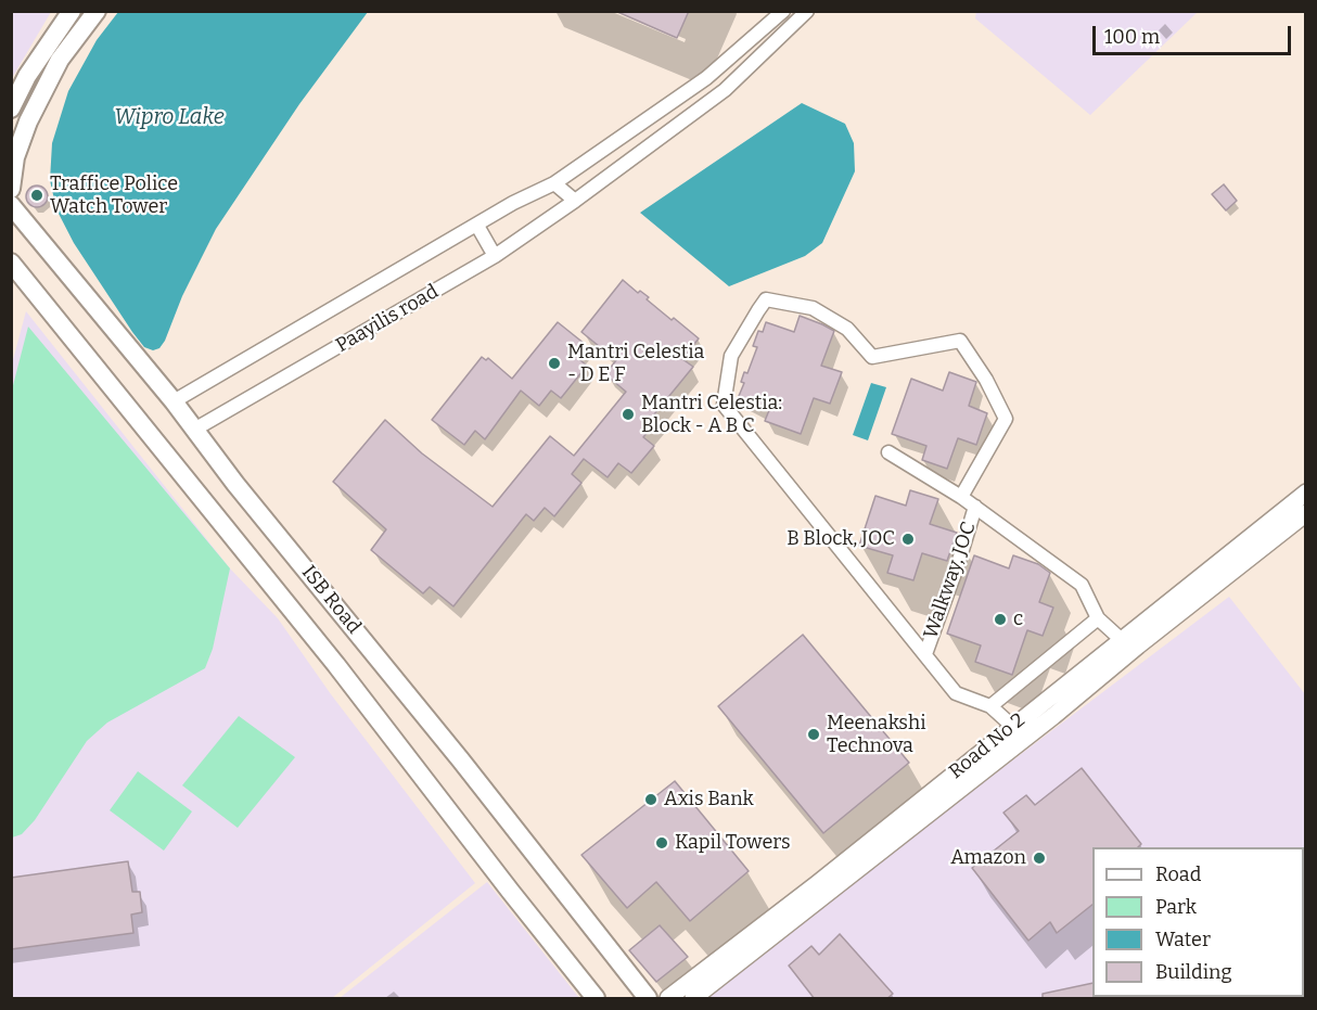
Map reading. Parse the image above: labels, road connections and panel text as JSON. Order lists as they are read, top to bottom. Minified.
{"streets":{"main road":["ISB Road"],"street":["Paayilis road","Walkway, JOC","Road No 2"]},"crossings":[["Paayilis road","ISB Road"]],"water":["Wipro Lake"],"places":["Traffice Police Watch Tower","Mantri Celestia - D E F","Mantri Celestia: Block - A B C","B Block, JOC","c","Meenakshi Technova","Axis Bank","Kapil Towers","Amazon"],"legend":["Road","Park","Water","Building"],"scale_bar":"100 m"}
